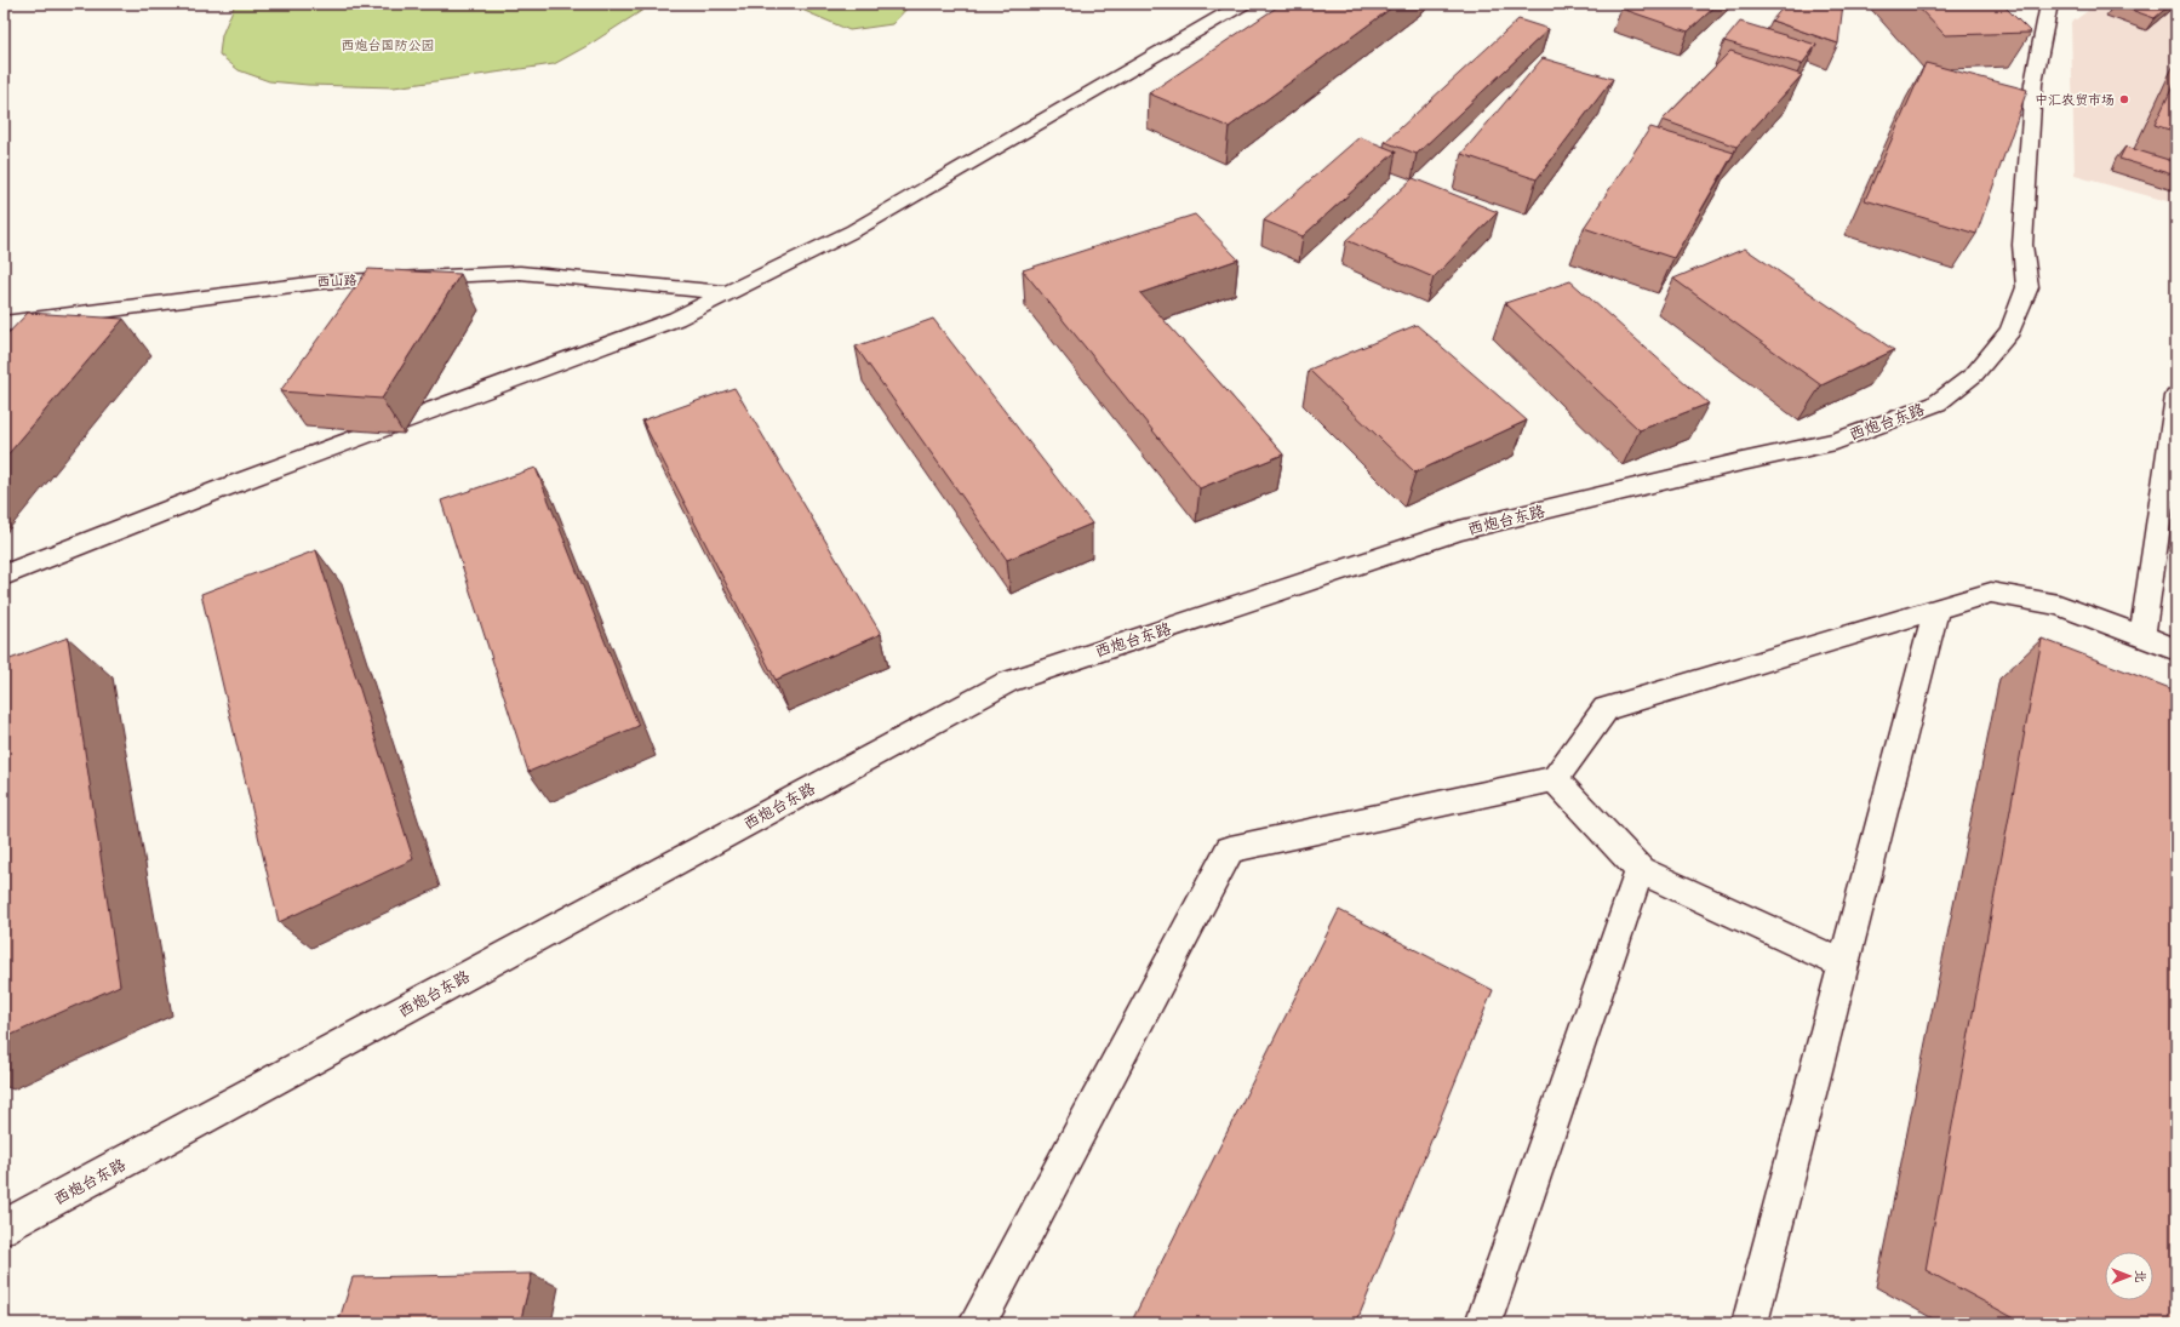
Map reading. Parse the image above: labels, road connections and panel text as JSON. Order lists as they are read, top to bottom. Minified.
{"streets":{"street":["西山路","西炮台东路"]},"parks":["西炮台国防公园"],"places":["中汇农贸市场"],"north":"right"}
